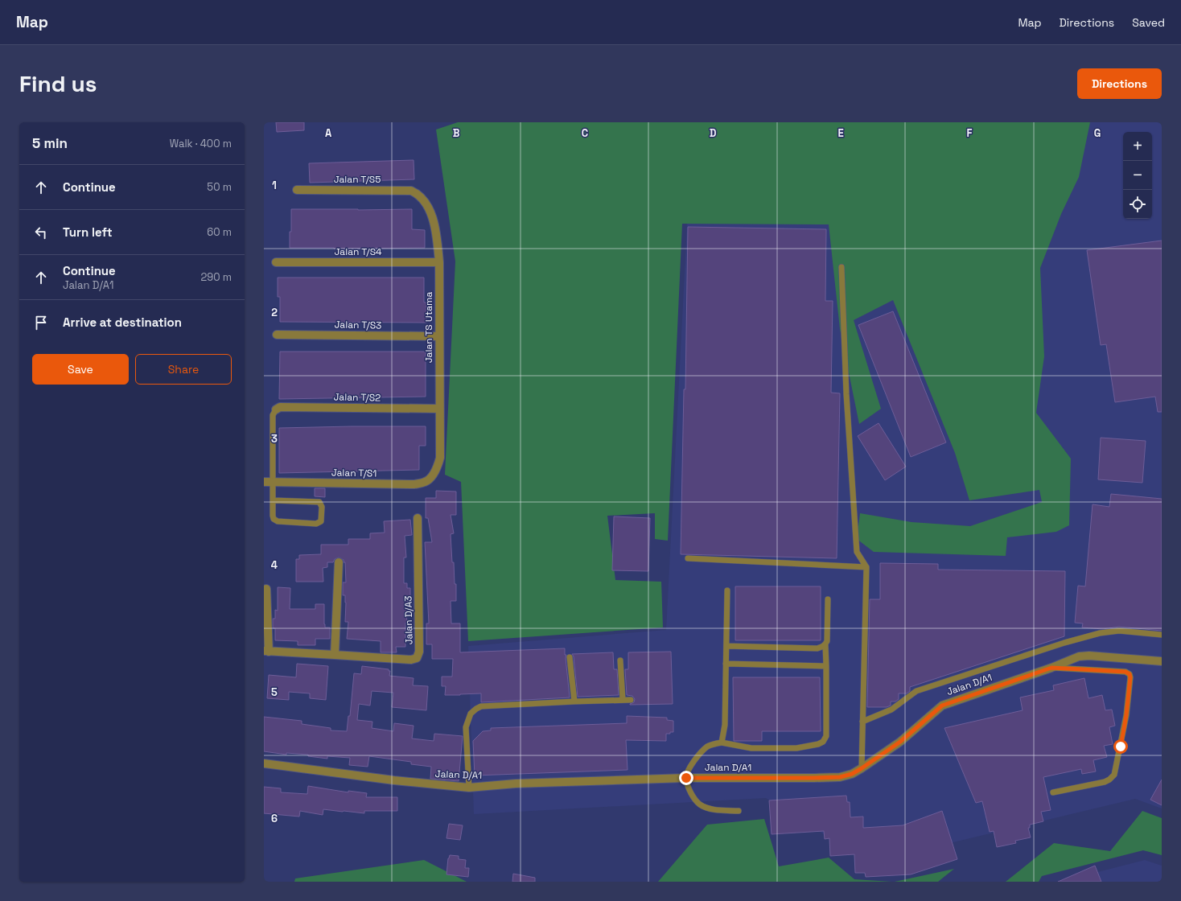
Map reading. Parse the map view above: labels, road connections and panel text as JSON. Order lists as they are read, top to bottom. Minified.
{"streets":{"street":["Jalan T/S5","Jalan T/S4","Jalan T/S3","Jalan TS Utama","Jalan T/S2","Jalan T/S1","Jalan D/A3","Jalan D/A1"]},"crossings":[["Jalan T/S5","Jalan TS Utama"],["Jalan T/S4","Jalan TS Utama"],["Jalan T/S3","Jalan TS Utama"],["Jalan TS Utama","Jalan T/S2"],["Jalan TS Utama","Jalan T/S1"]],"page":{"header":"Map","nav":["Map","Directions","Saved"],"buttons":["Directions",["Save","Share"]],"title":"Find us","heading":["5 min","Walk · 400 m"],"map_buttons":["+","−"],"list":[["Continue","50 m"],["Turn left","60 m"],["Continue","Jalan D/A1","290 m"],"Arrive at destination"]},"grid":{"columns":["A","B","C","D","E","F","G"],"rows":["1","2","3","4","5","6"]}}
